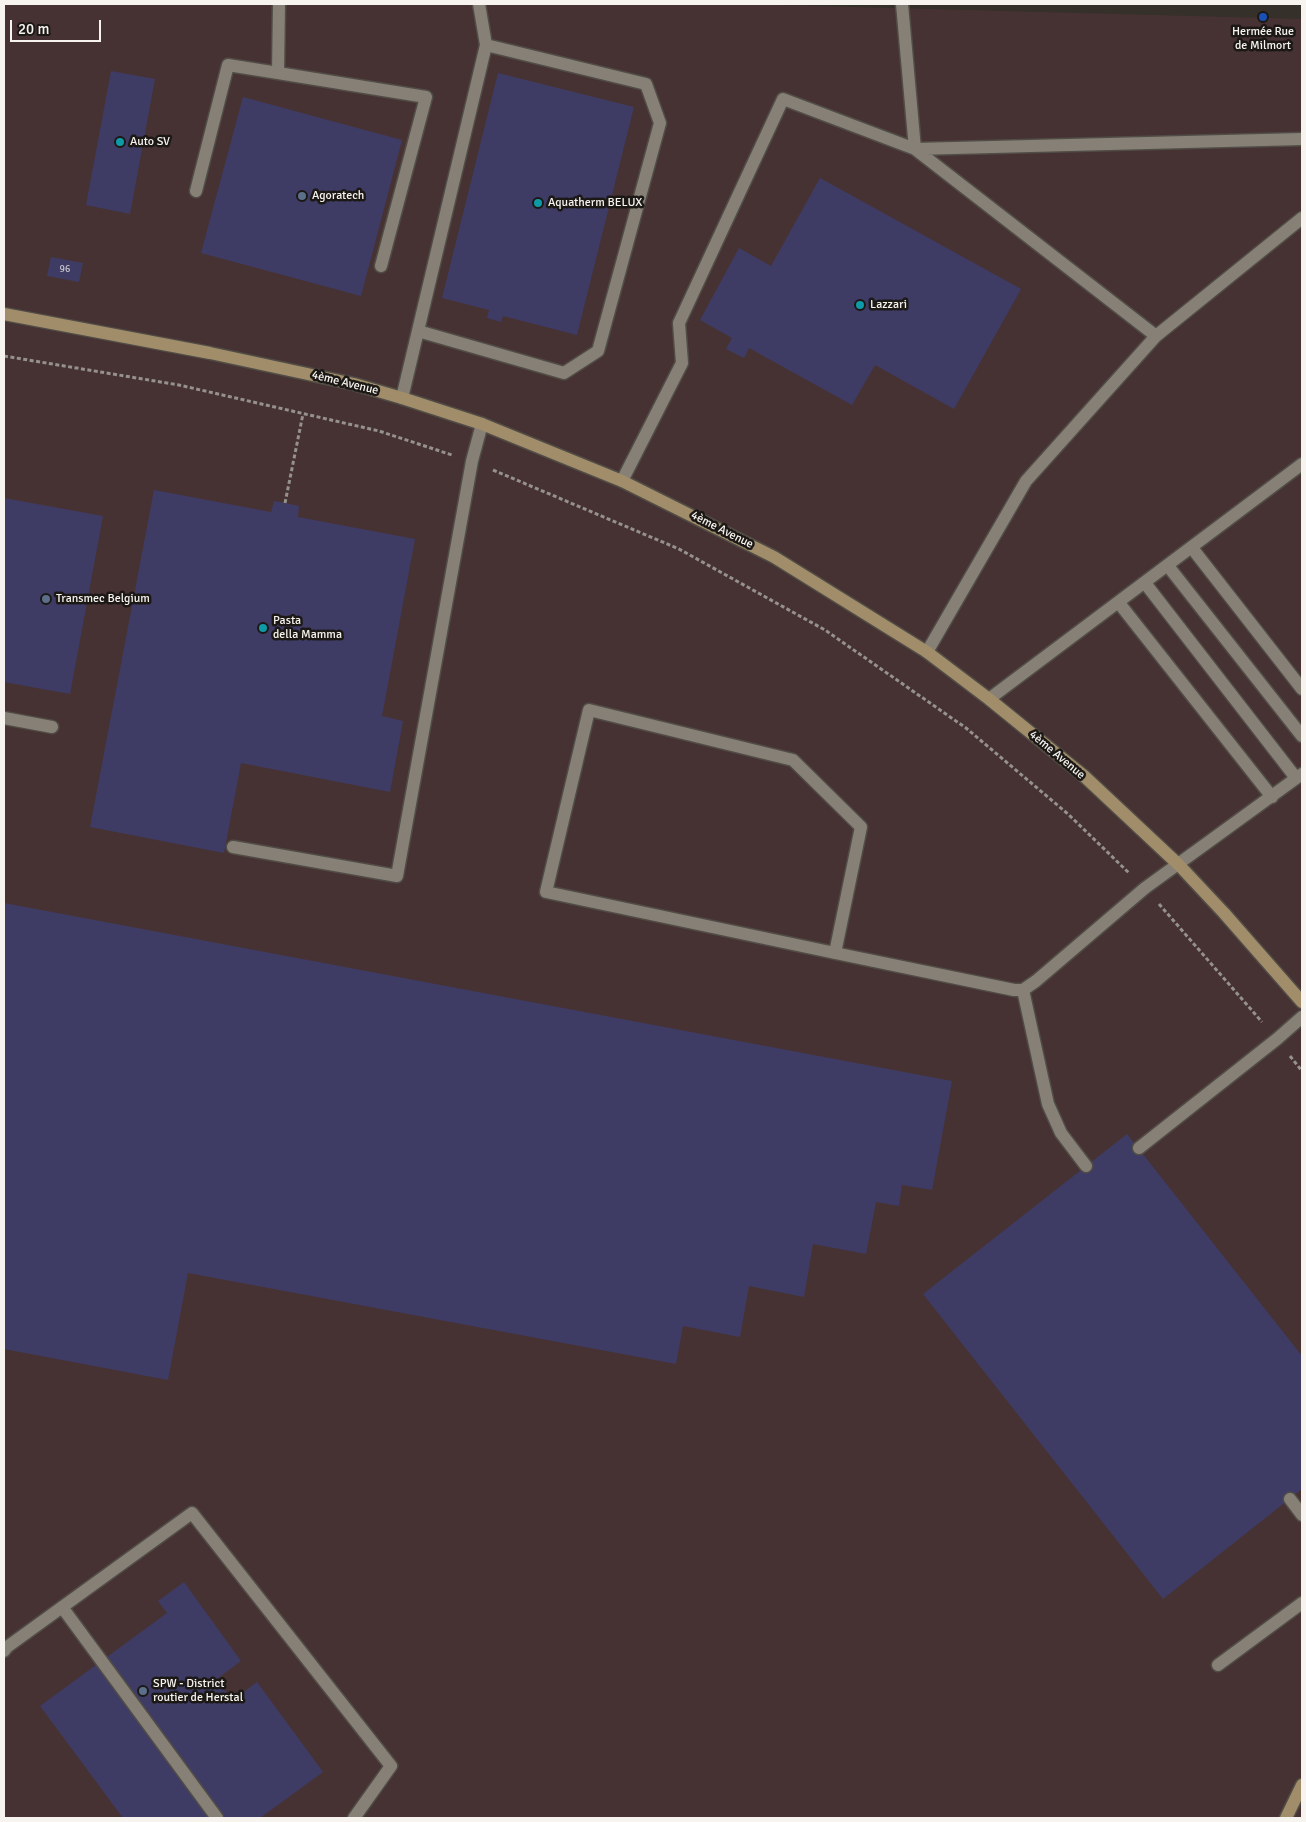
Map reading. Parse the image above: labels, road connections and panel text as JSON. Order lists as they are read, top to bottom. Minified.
{"streets":{"street":["4ème Avenue"]},"places":["Hermée Rue de Milmort","Auto SV","Agoratech","Aquatherm BELUX","Lazzari","Transmec Belgium","Pasta della Mamma","SPW - District routier de Herstal"],"house_numbers":["96"],"scale_bar":"20 m"}
